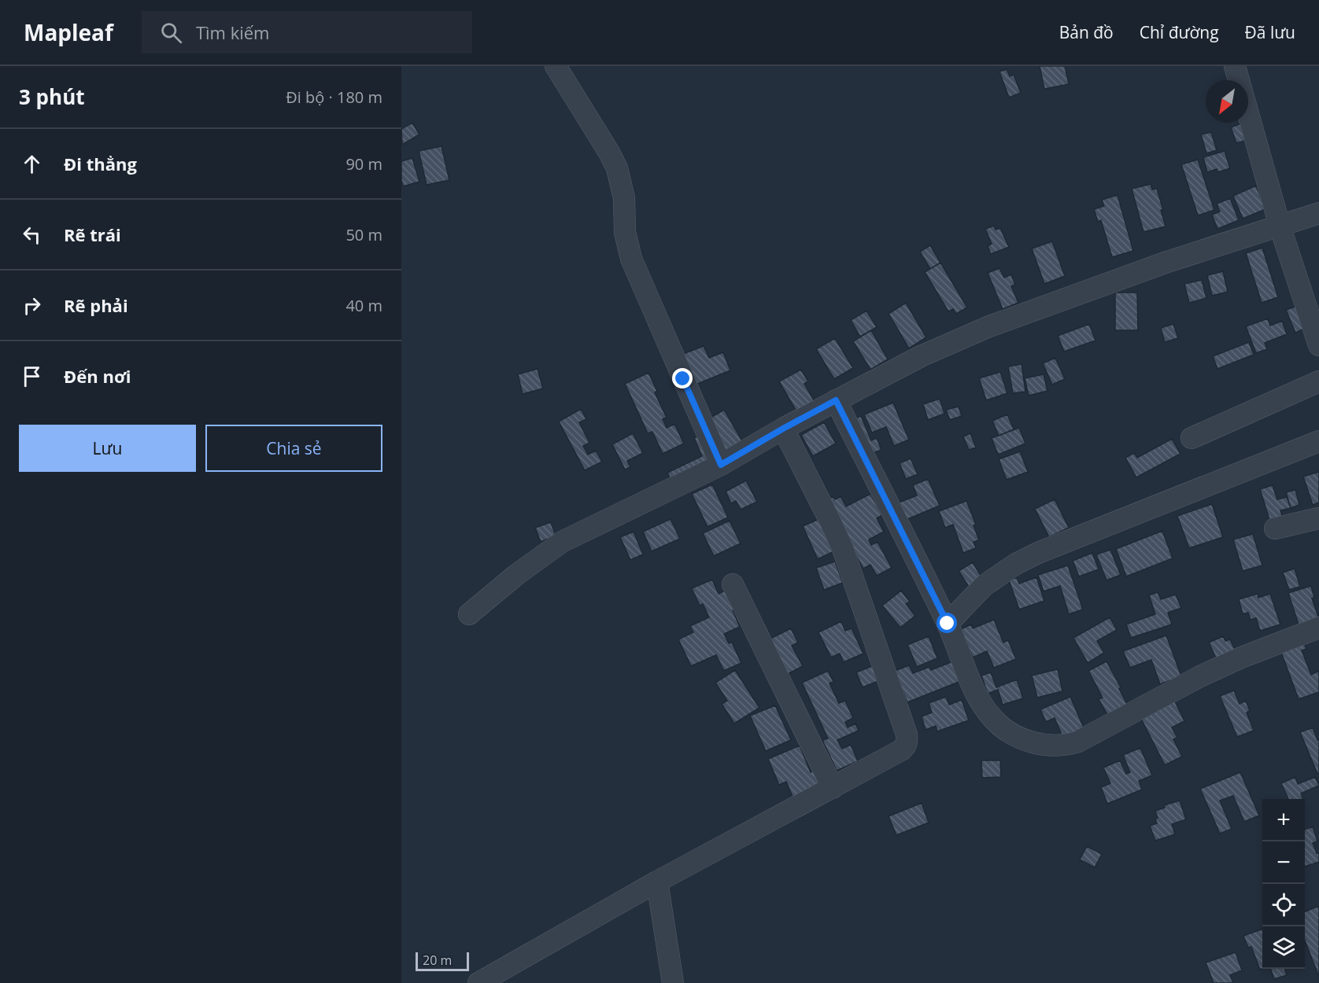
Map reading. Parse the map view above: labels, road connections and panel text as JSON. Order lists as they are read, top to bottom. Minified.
{"scale_bar":"20 m","north":"bottom left","page":{"header":"Mapleaf","search":"Tìm kiếm","nav":["Bản đồ","Chỉ đường","Đã lưu"],"heading":["3 phút","Đi bộ · 180 m"],"list":[["Đi thẳng","90 m"],["Rẽ trái","50 m"],["Rẽ phải","40 m"],"Đến nơi"],"buttons":["Lưu","Chia sẻ"],"map_buttons":["+","−"],"scale":"20 m"}}
